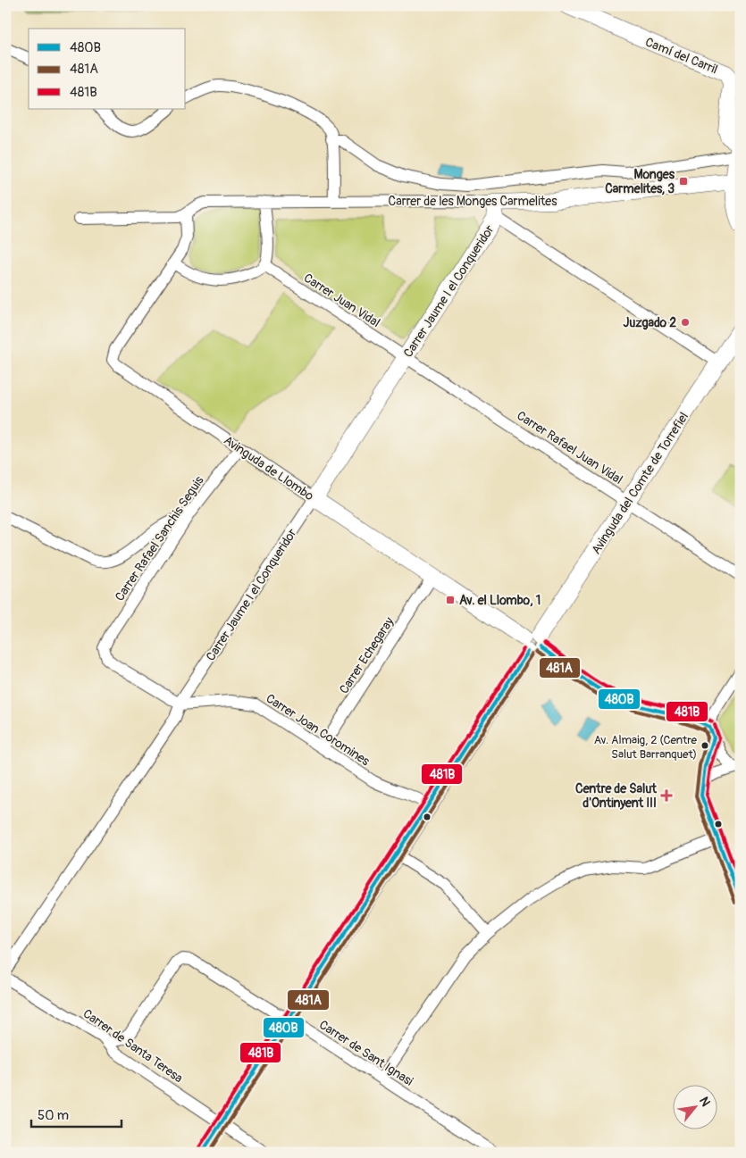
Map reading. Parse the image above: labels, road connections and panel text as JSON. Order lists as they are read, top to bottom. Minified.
{"streets":{"street":["Camí del Carril","Carrer de les Monges Carmelites","Carrer Jaume I el Conqueridor","Carrer Juan Vidal","Carrer Rafael Juan Vidal","Avinguda de Llombo","Avinguda del Comte de Torrefiel","Carrer Rafael Sanchis Seguis","Carrer Echegaray","Carrer Joan Coromines","Carrer de Santa Teresa","Carrer de Sant Ignasi"]},"crossings":[["Camí del Carril","Carrer de les Monges Carmelites"],["Carrer de les Monges Carmelites","Carrer Jaume I el Conqueridor"],["Carrer de les Monges Carmelites","Avinguda de Llombo"],["Carrer Jaume I el Conqueridor","Carrer Juan Vidal"],["Carrer Jaume I el Conqueridor","Carrer Rafael Juan Vidal"],["Carrer Jaume I el Conqueridor","Avinguda de Llombo"],["Carrer Jaume I el Conqueridor","Carrer Rafael Sanchis Seguis"],["Carrer Jaume I el Conqueridor","Carrer Joan Coromines"],["Carrer Juan Vidal","Carrer Rafael Juan Vidal"],["Carrer Rafael Juan Vidal","Avinguda del Comte de Torrefiel"],["Avinguda de Llombo","Avinguda del Comte de Torrefiel"],["Avinguda de Llombo","Carrer Rafael Sanchis Seguis"],["Avinguda de Llombo","Carrer Echegaray"],["Avinguda del Comte de Torrefiel","Carrer Joan Coromines"],["Avinguda del Comte de Torrefiel","Carrer de Santa Teresa"],["Avinguda del Comte de Torrefiel","Carrer de Sant Ignasi"],["Carrer Rafael Sanchis Seguis","Carrer Joan Coromines"],["Carrer Echegaray","Carrer Joan Coromines"],["Carrer de Santa Teresa","Carrer de Sant Ignasi"]],"places":{"transit":["Monges Carmelites, 3","Av. el Llombo, 1"],"other":["Juzgado 2","Av. Almaig, 2 (Centre Salut Barranquet)"],"health":["Centre de Salut d'Ontinyent III"]},"lines":["transit line 481B","transit line 480B","transit line 481A"],"legend":["480B","481A","481B"],"scale_bar":"50 m","north":"top right"}
